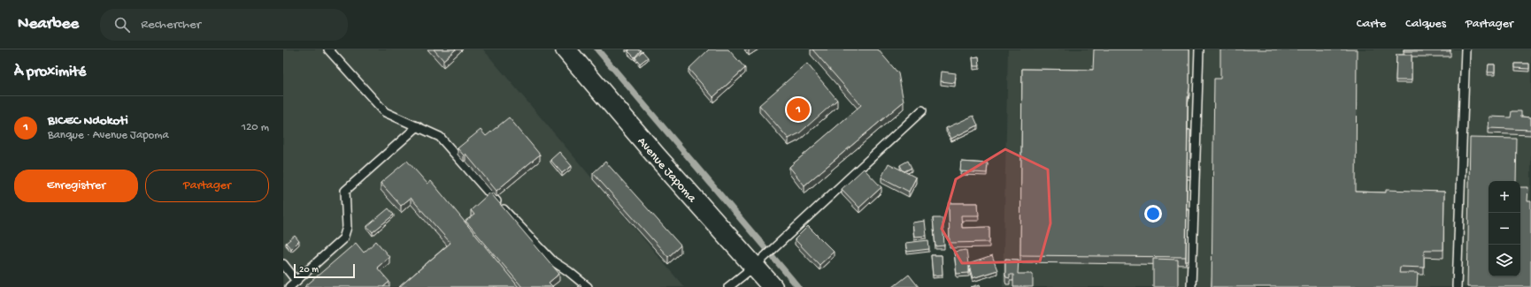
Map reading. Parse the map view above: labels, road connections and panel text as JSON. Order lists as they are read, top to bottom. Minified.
{"streets":{"main road":["Avenue Japoma"]},"scale_bar":"20 m","page":{"header":"Nearbee","search":"Rechercher","nav":["Carte","Calques","Partager"],"heading":"À proximité","list":[{"mark":"1","name":"BICEC Ndokoti","note":"Banque · Avenue Japoma","value":"120 m"}],"pins":"1","buttons":["Enregistrer","Partager"],"map_buttons":["+","−"],"scale":"20 m"}}
